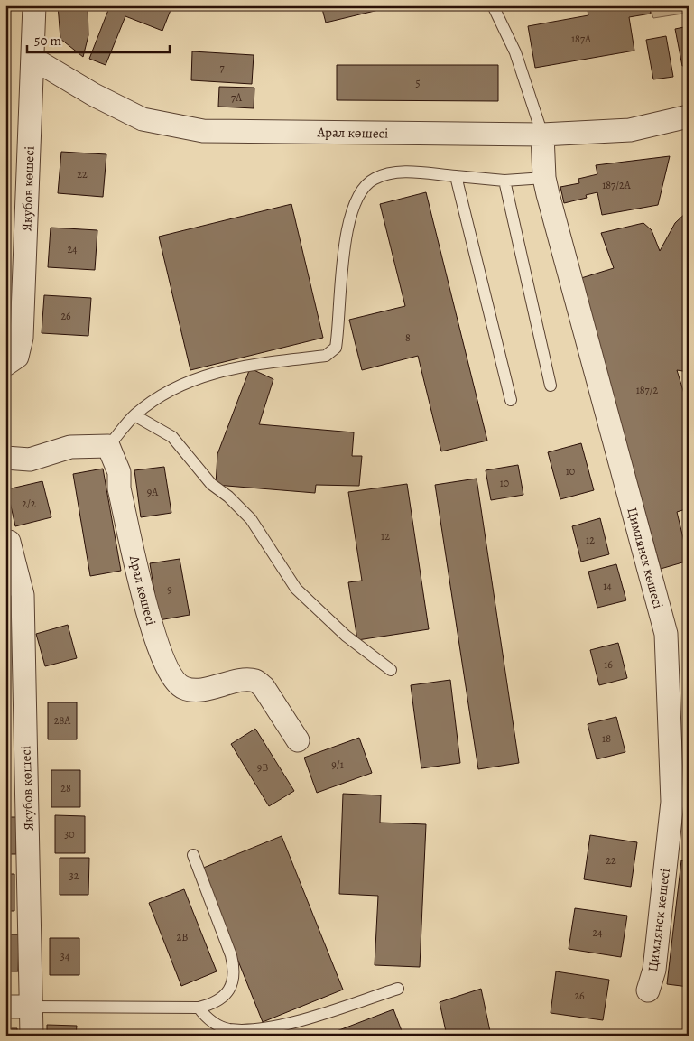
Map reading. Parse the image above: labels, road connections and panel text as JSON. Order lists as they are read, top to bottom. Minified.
{"streets":{"street":["Арал көшесі","Якубов көшесі","Цимлянск көшесі"]},"crossings":[["Арал көшесі","Якубов көшесі"],["Арал көшесі","Цимлянск көшесі"]],"house_numbers":["187А","7","5","7А","22","187/2А","24","26","8","187/2","10","10","9А","2/2","12","12","14","9","16","28А","18","9/1","9В","28","30","22","32","24","2В","34","26"],"scale_bar":"50 m"}
